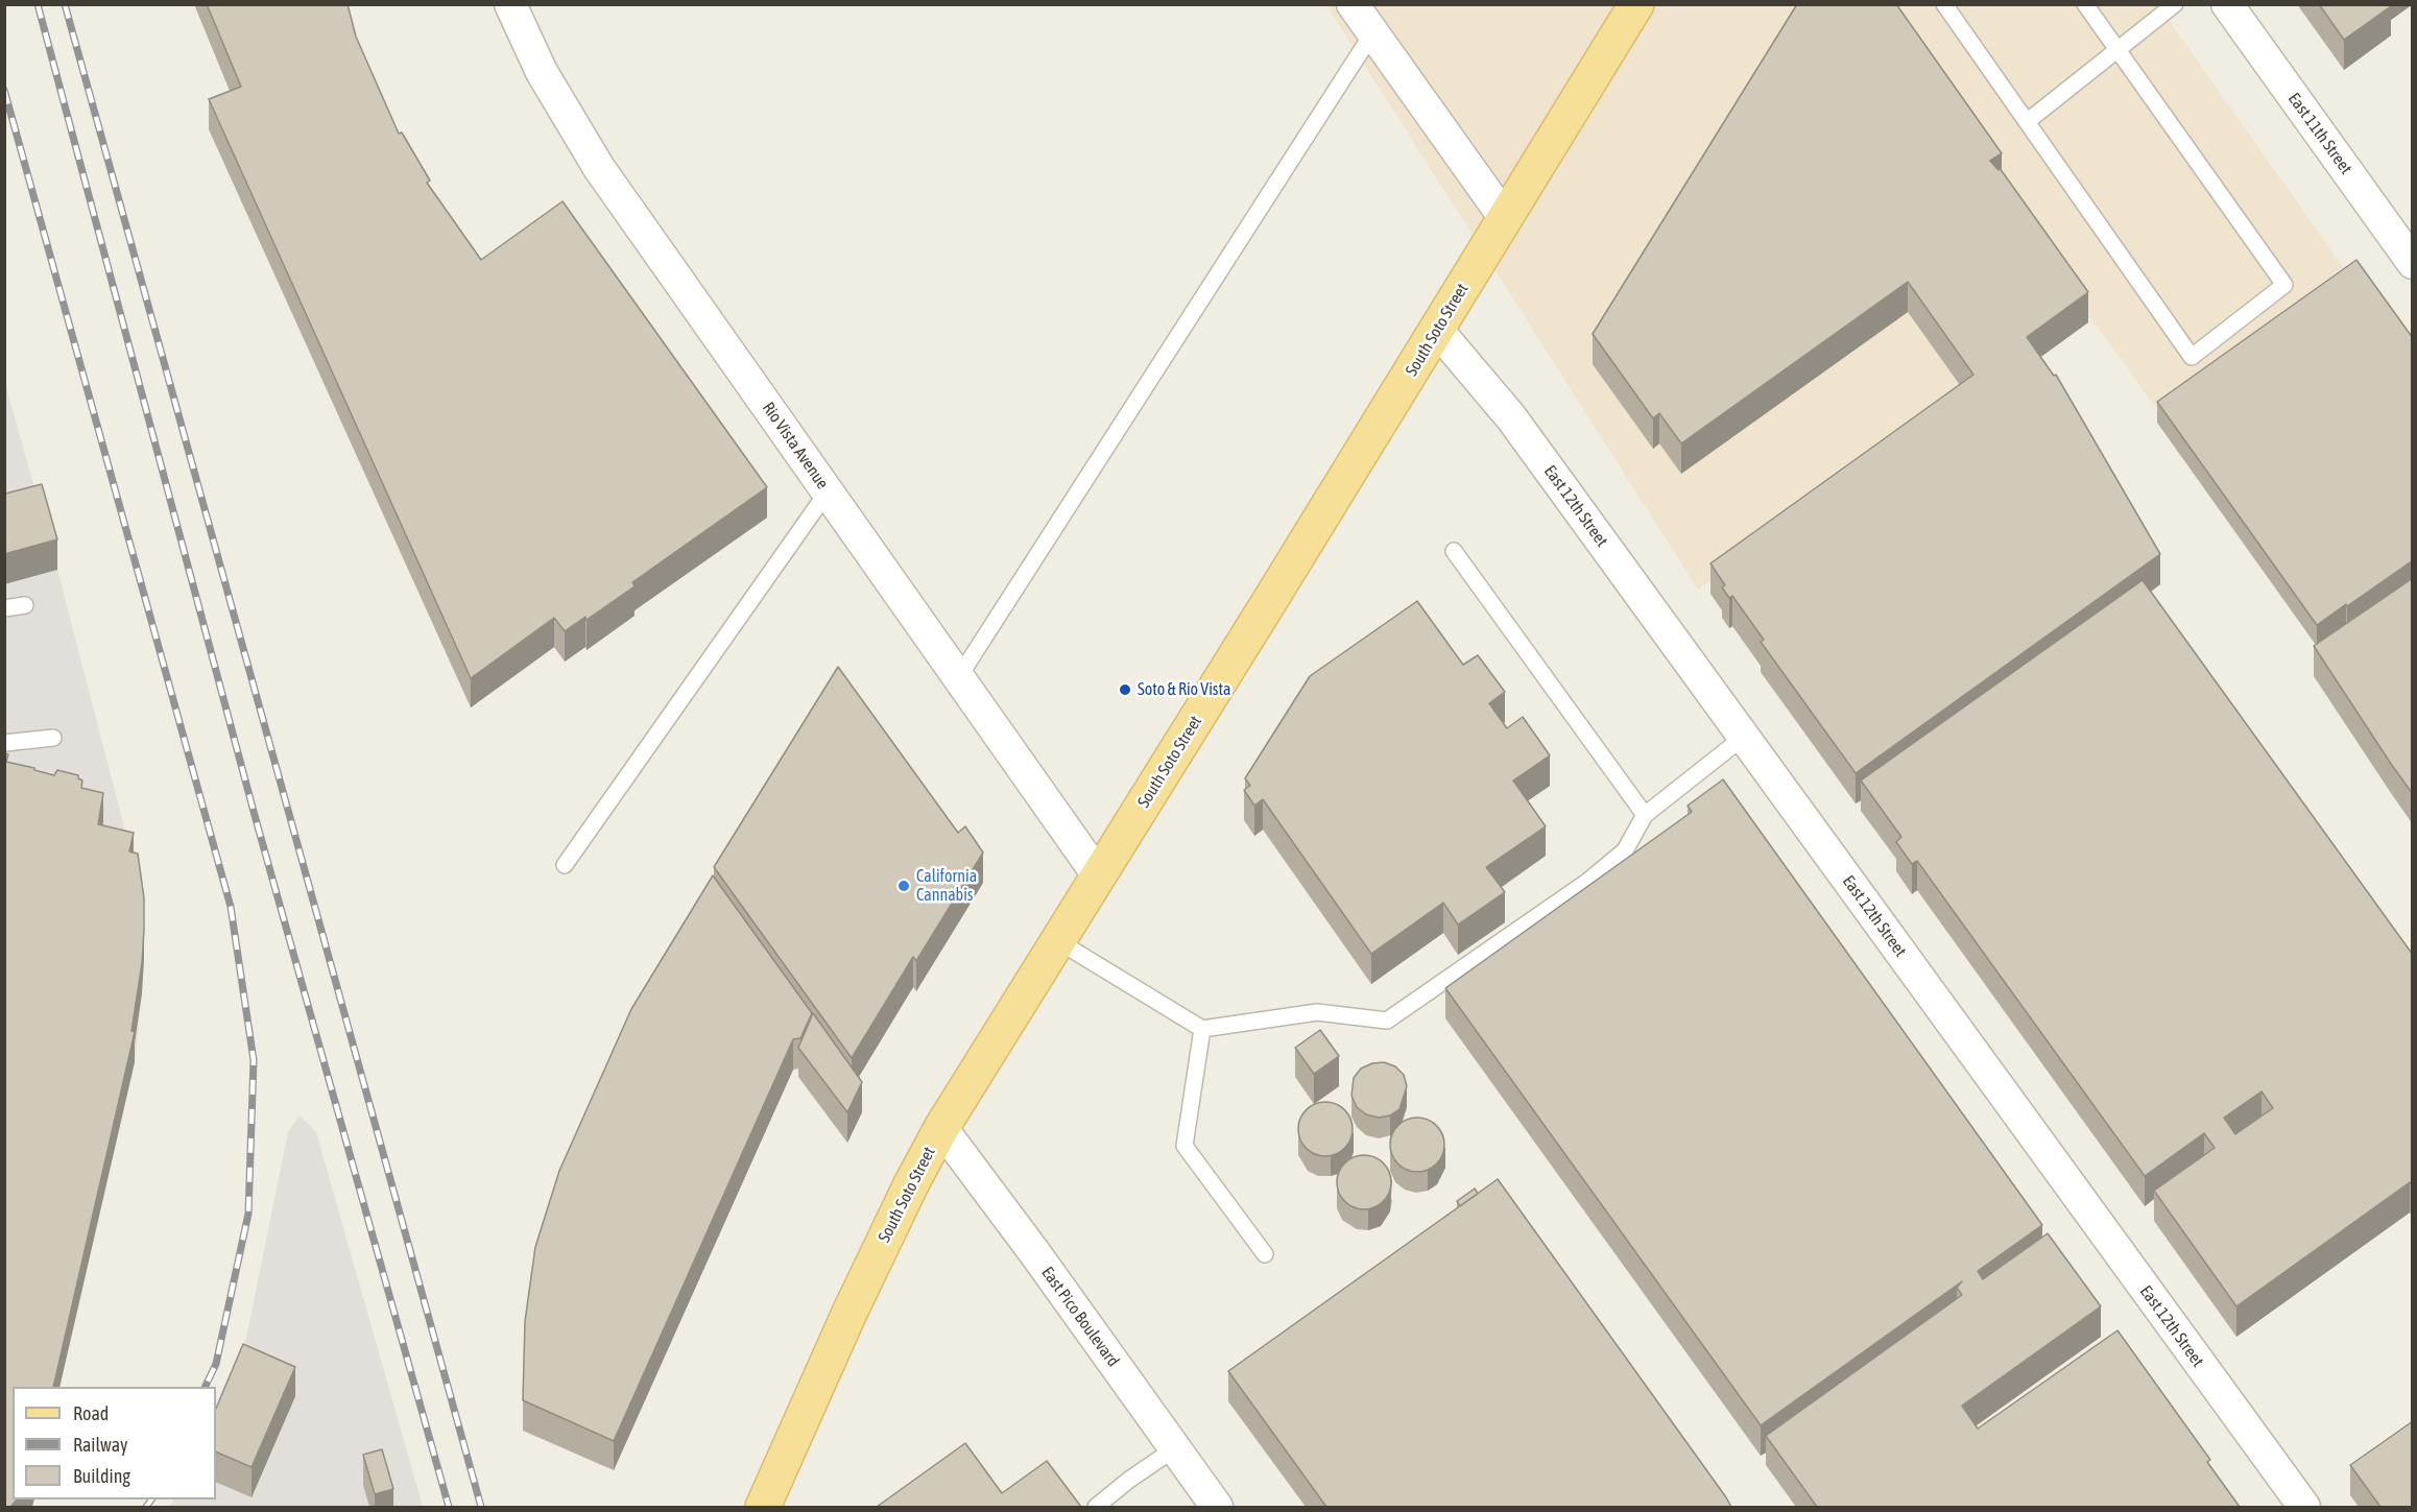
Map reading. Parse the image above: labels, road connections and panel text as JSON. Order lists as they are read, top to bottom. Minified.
{"streets":{"main road":["South Soto Street"],"street":["East 11th Street","Rio Vista Avenue","East 12th Street","East Pico Boulevard"]},"crossings":[["South Soto Street","Rio Vista Avenue"],["South Soto Street","East 12th Street"],["South Soto Street","East Pico Boulevard"]],"places":["Soto & Rio Vista","California Cannabis"],"legend":["Road","Railway","Building"]}
